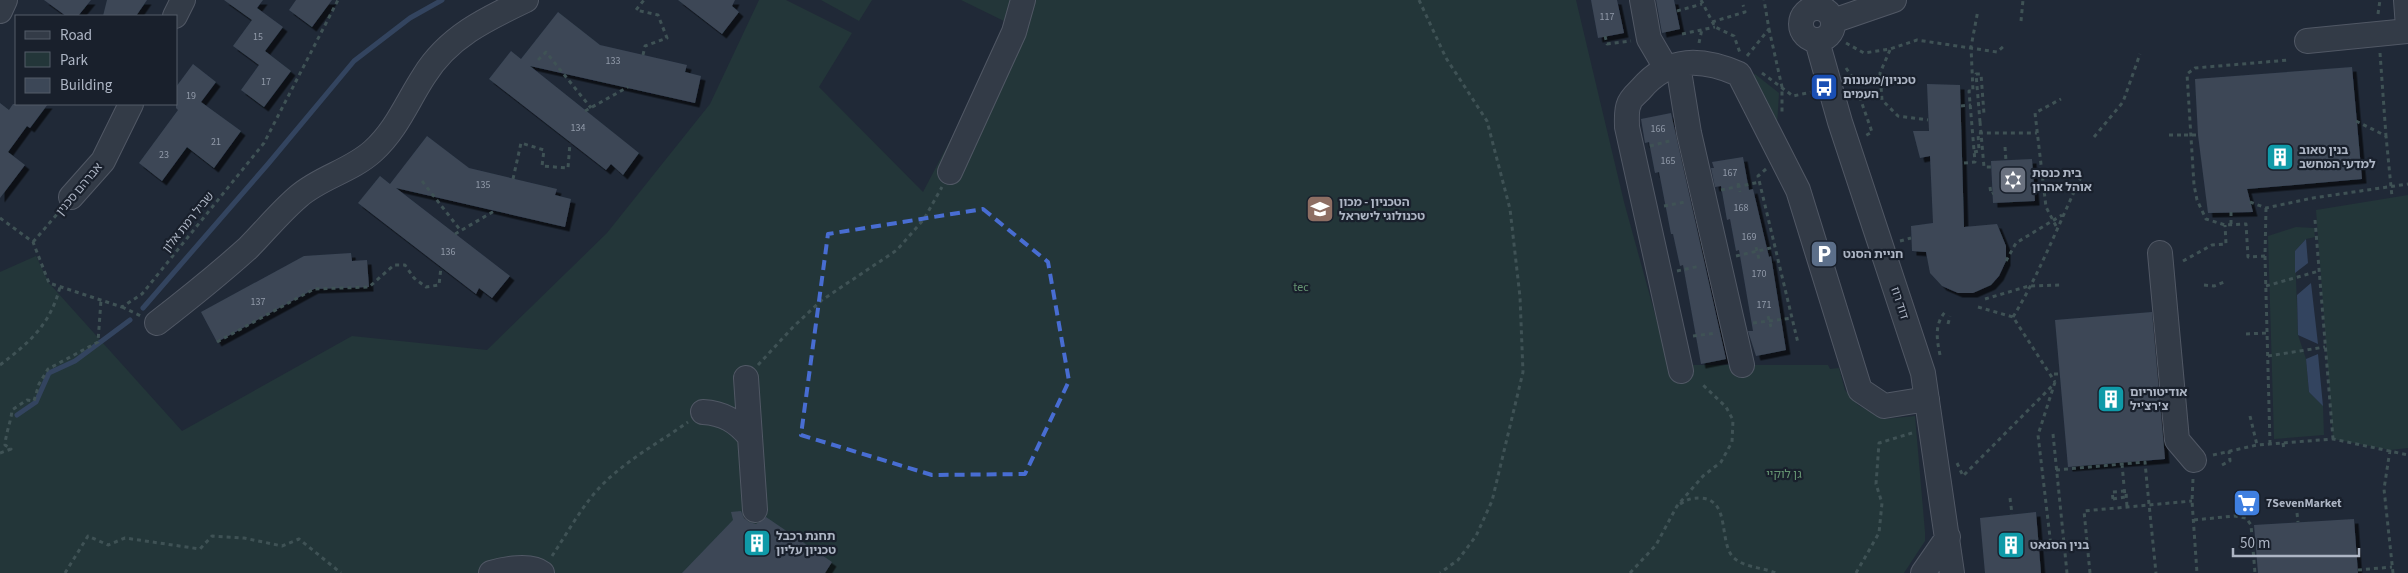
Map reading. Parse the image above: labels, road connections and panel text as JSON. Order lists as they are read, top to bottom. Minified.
{"streets":{"street":["אברהם סכנין","דוד רוז"],"path":["שביל רמת אלון"]},"crossings":[["אברהם סכנין","שביל רמת אלון"]],"parks":["tec","גן לוקיי"],"places":{"bus stop":["טכניון/מעונות העמים"],"building":["בנין טאוב למדעי המחשב","אודיטוריום צ'רצ'יל","תחנת רכבל טכניון עליון","בנין הסנאט"],"synagogue":["בית כנסת אוהל אהרון"],"school or university":["הטכניון - מכון טכנולוגי לישראל"],"parking":["חניית הסנט"],"supermarket":["7SevenMarket"]},"house_numbers":["117","15","133","17","19","134","166","21","23","165","167","135","168","169","136","170","137","171"],"legend":["Road","Park","Building"],"scale_bar":"50 m"}
